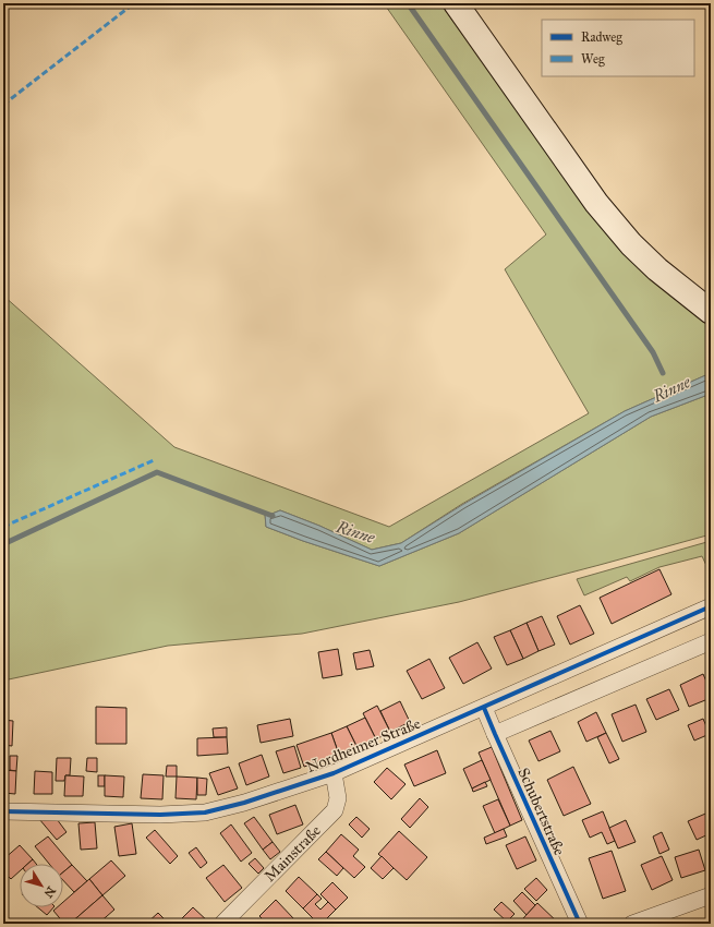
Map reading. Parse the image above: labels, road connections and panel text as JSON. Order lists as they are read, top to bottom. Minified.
{"streets":{"street":["Nordheimer Straße","Schubertstraße","Mainstraße"]},"crossings":[["Nordheimer Straße","Schubertstraße"],["Nordheimer Straße","Mainstraße"]],"water":["Rinne"],"legend":["Radweg","Weg"],"north":"bottom right"}
